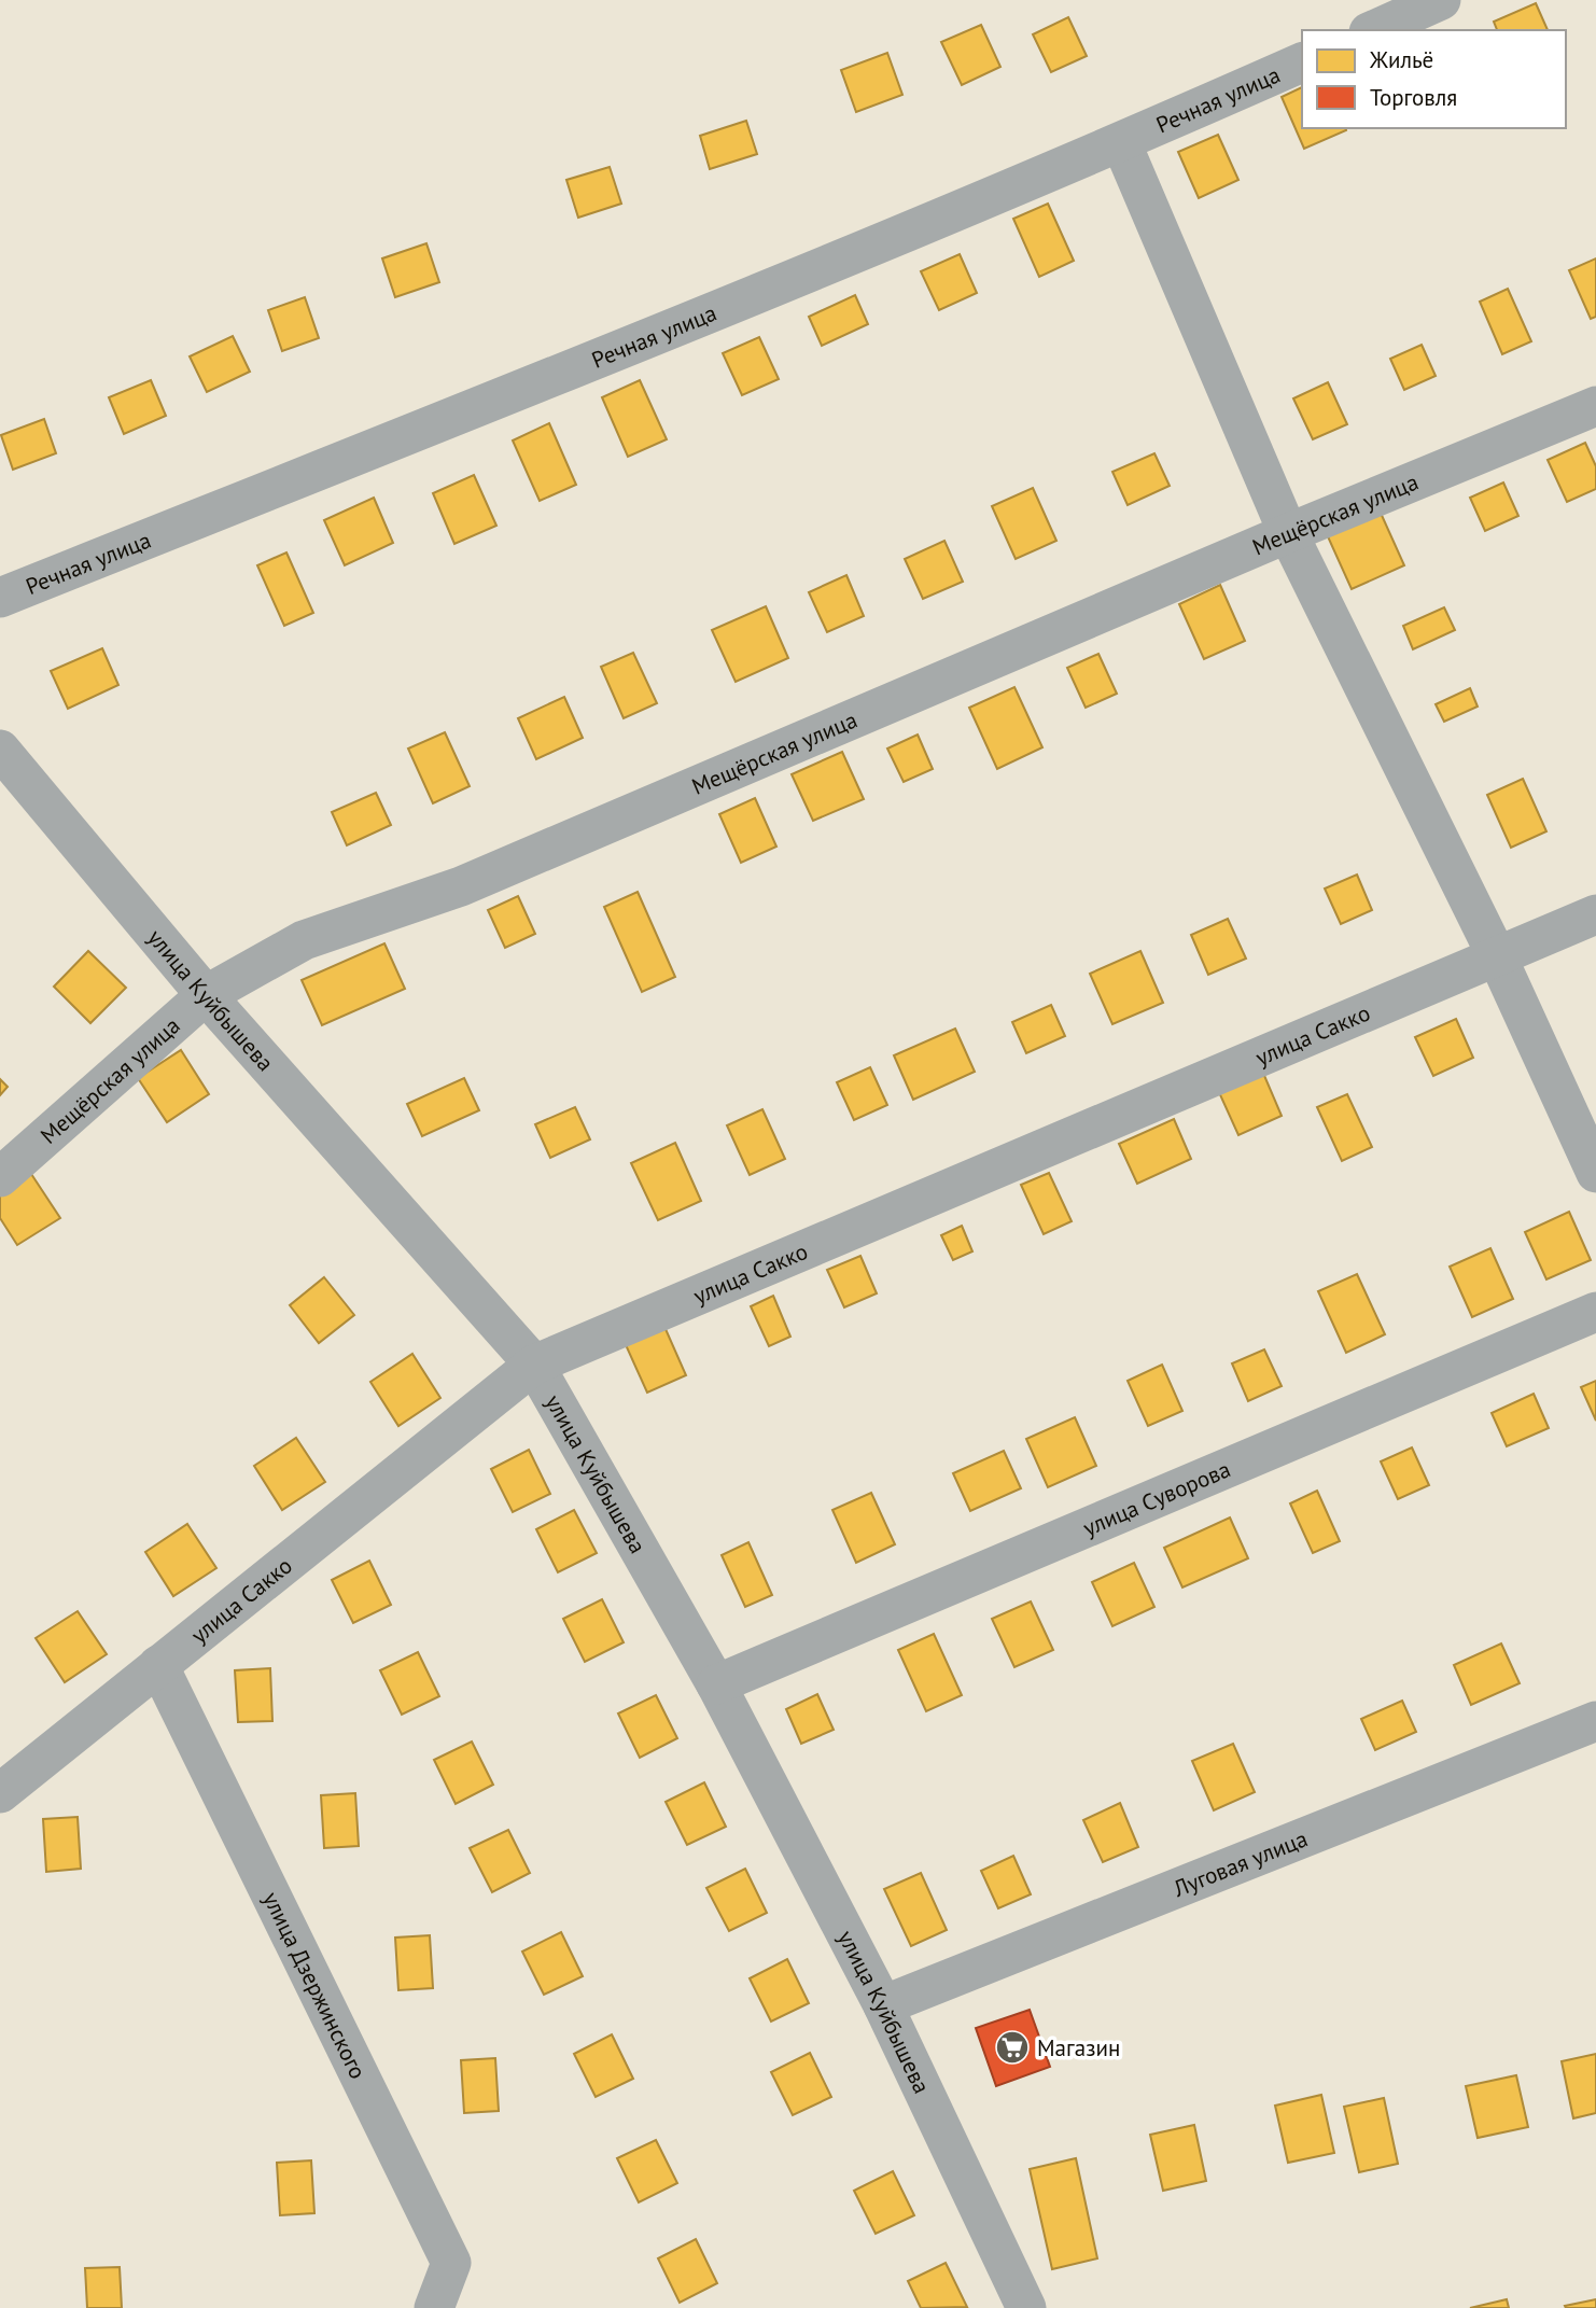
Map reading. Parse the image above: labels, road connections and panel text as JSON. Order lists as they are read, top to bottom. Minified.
{"streets":{"street":["Речная улица","Мещёрская улица","улица Куйбышева","улица Сакко","улица Суворова","Луговая улица","улица Дзержинского"]},"crossings":[["Мещёрская улица","улица Куйбышева"],["улица Куйбышева","улица Сакко"],["улица Куйбышева","улица Суворова"],["улица Куйбышева","Луговая улица"],["улица Сакко","улица Дзержинского"]],"places":{"supermarket":["Магазин"]},"legend":["Жильё","Торговля"]}
